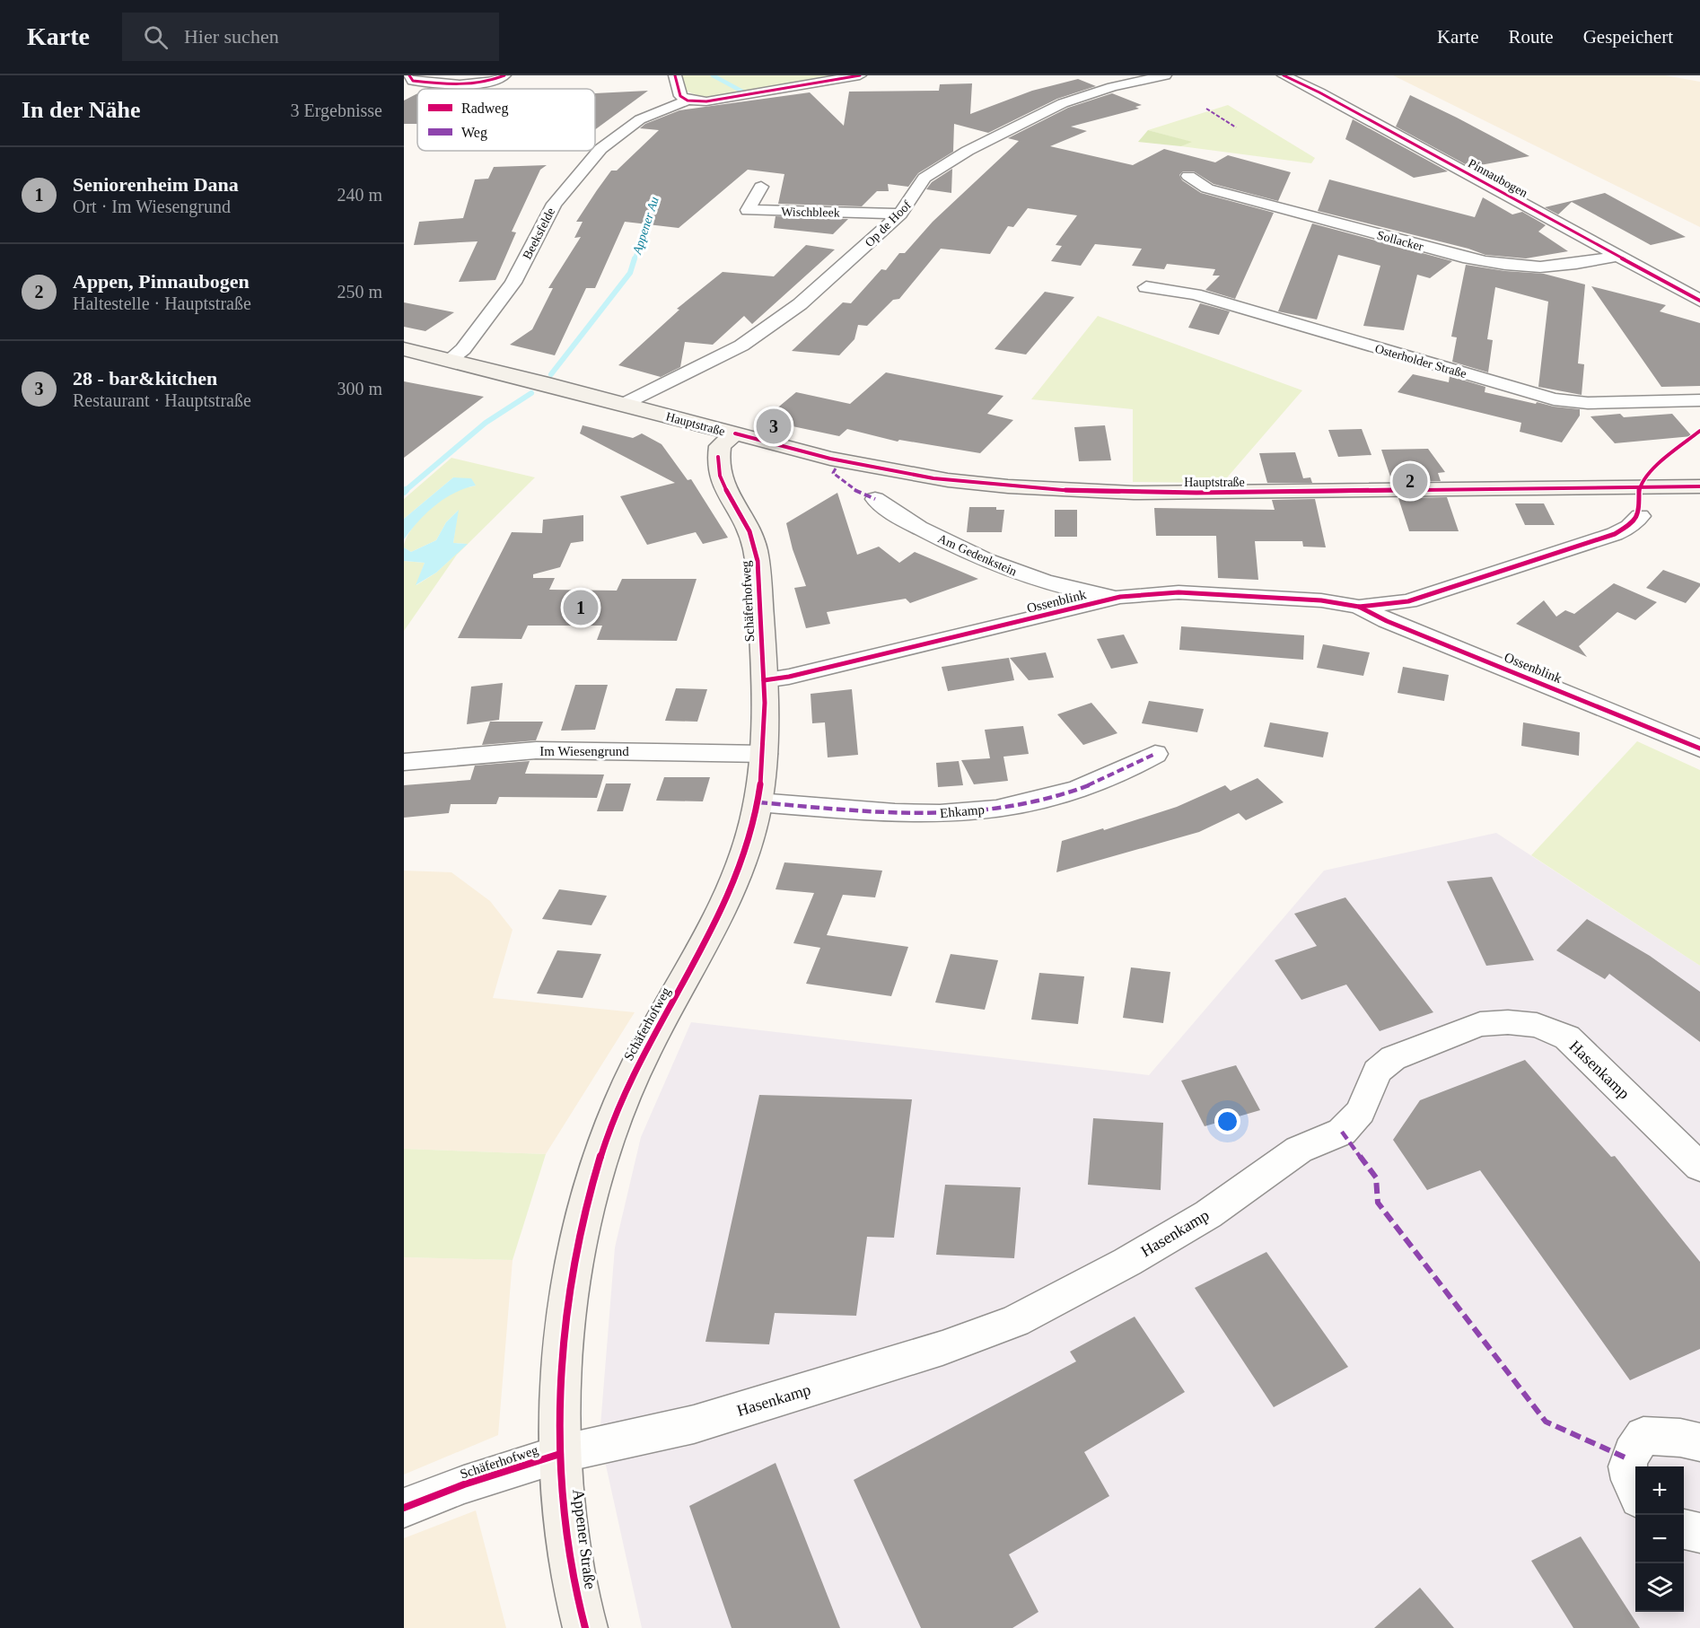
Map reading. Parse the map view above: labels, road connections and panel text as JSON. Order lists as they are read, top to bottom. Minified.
{"streets":{"main road":["Hauptstraße","Schäferhofweg","Appener Straße"],"street":["Pinnaubogen","Wischbleek","Op de Hoof","Beeksfelde","Sollacker","Osterholder Straße","Am Gedenkstein","Ossenblink","Im Wiesengrund","Ehkamp","Hasenkamp"]},"crossings":[["Pinnaubogen","Sollacker"],["Wischbleek","Op de Hoof"],["Op de Hoof","Hauptstraße"],["Beeksfelde","Hauptstraße"],["Hauptstraße","Schäferhofweg"],["Am Gedenkstein","Ossenblink"],["Schäferhofweg","Ossenblink"],["Schäferhofweg","Im Wiesengrund"],["Schäferhofweg","Ehkamp"],["Schäferhofweg","Hasenkamp"],["Schäferhofweg","Appener Straße"],["Hasenkamp","Appener Straße"]],"water":["Appener Au"],"legend":["Radweg","Weg"],"page":{"header":"Karte","search":"Hier suchen","nav":["Karte","Route","Gespeichert"],"heading":["In der Nähe","3 Ergebnisse"],"list":[{"mark":"1","name":"Seniorenheim Dana","note":"Ort · Im Wiesengrund","value":"240 m"},{"mark":"2","name":"Appen, Pinnaubogen","note":"Haltestelle · Hauptstraße","value":"250 m"},{"mark":"3","name":"28 - bar&kitchen","note":"Restaurant · Hauptstraße","value":"300 m"}],"pins":["3","2","1"],"map_buttons":["+","−"]}}
